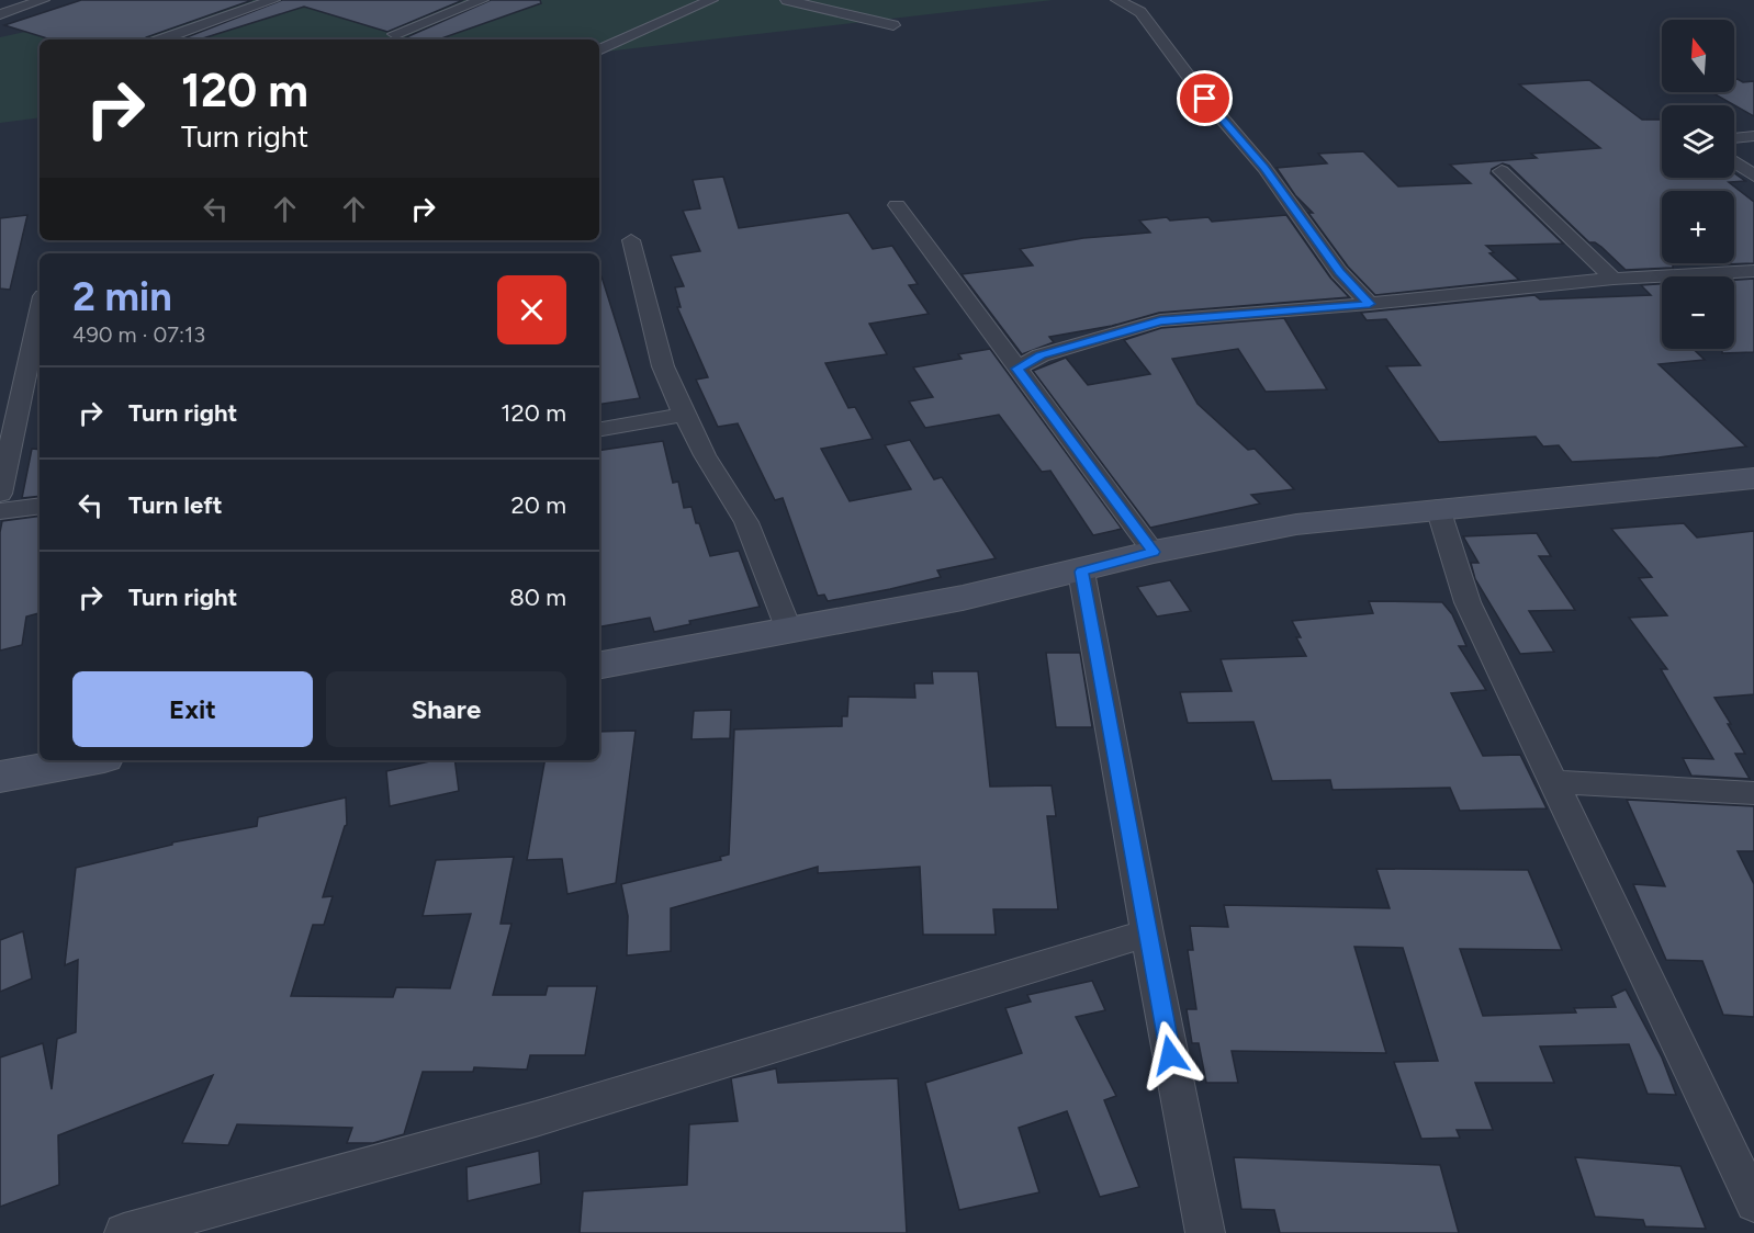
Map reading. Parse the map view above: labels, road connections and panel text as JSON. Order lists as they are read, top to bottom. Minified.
{"north":"top","page":{"map_buttons":["+","−"],"turn":["120 m","Turn right"],"heading":["2 min","490 m · 07:13"],"list":[{"name":"Turn right","value":"120 m"},{"name":"Turn left","value":"20 m"},{"name":"Turn right","value":"80 m"}],"buttons":["Exit","Share"]}}
